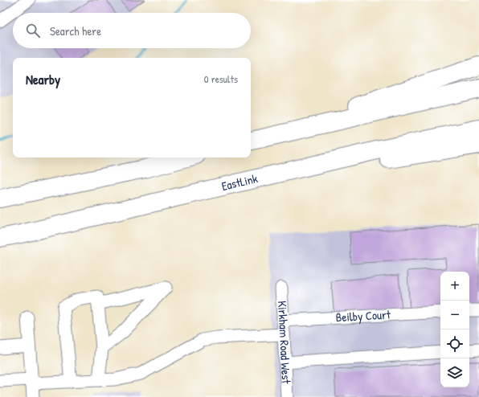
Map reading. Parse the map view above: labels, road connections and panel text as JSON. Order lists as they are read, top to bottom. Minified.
{"streets":{"highway":["EastLink"],"street":["Beilby Court","Kirkham Road West"]},"crossings":[["Beilby Court","Kirkham Road West"]],"page":{"search":"Search here","heading":["Nearby","0 results"],"map_buttons":["+","−"]}}
